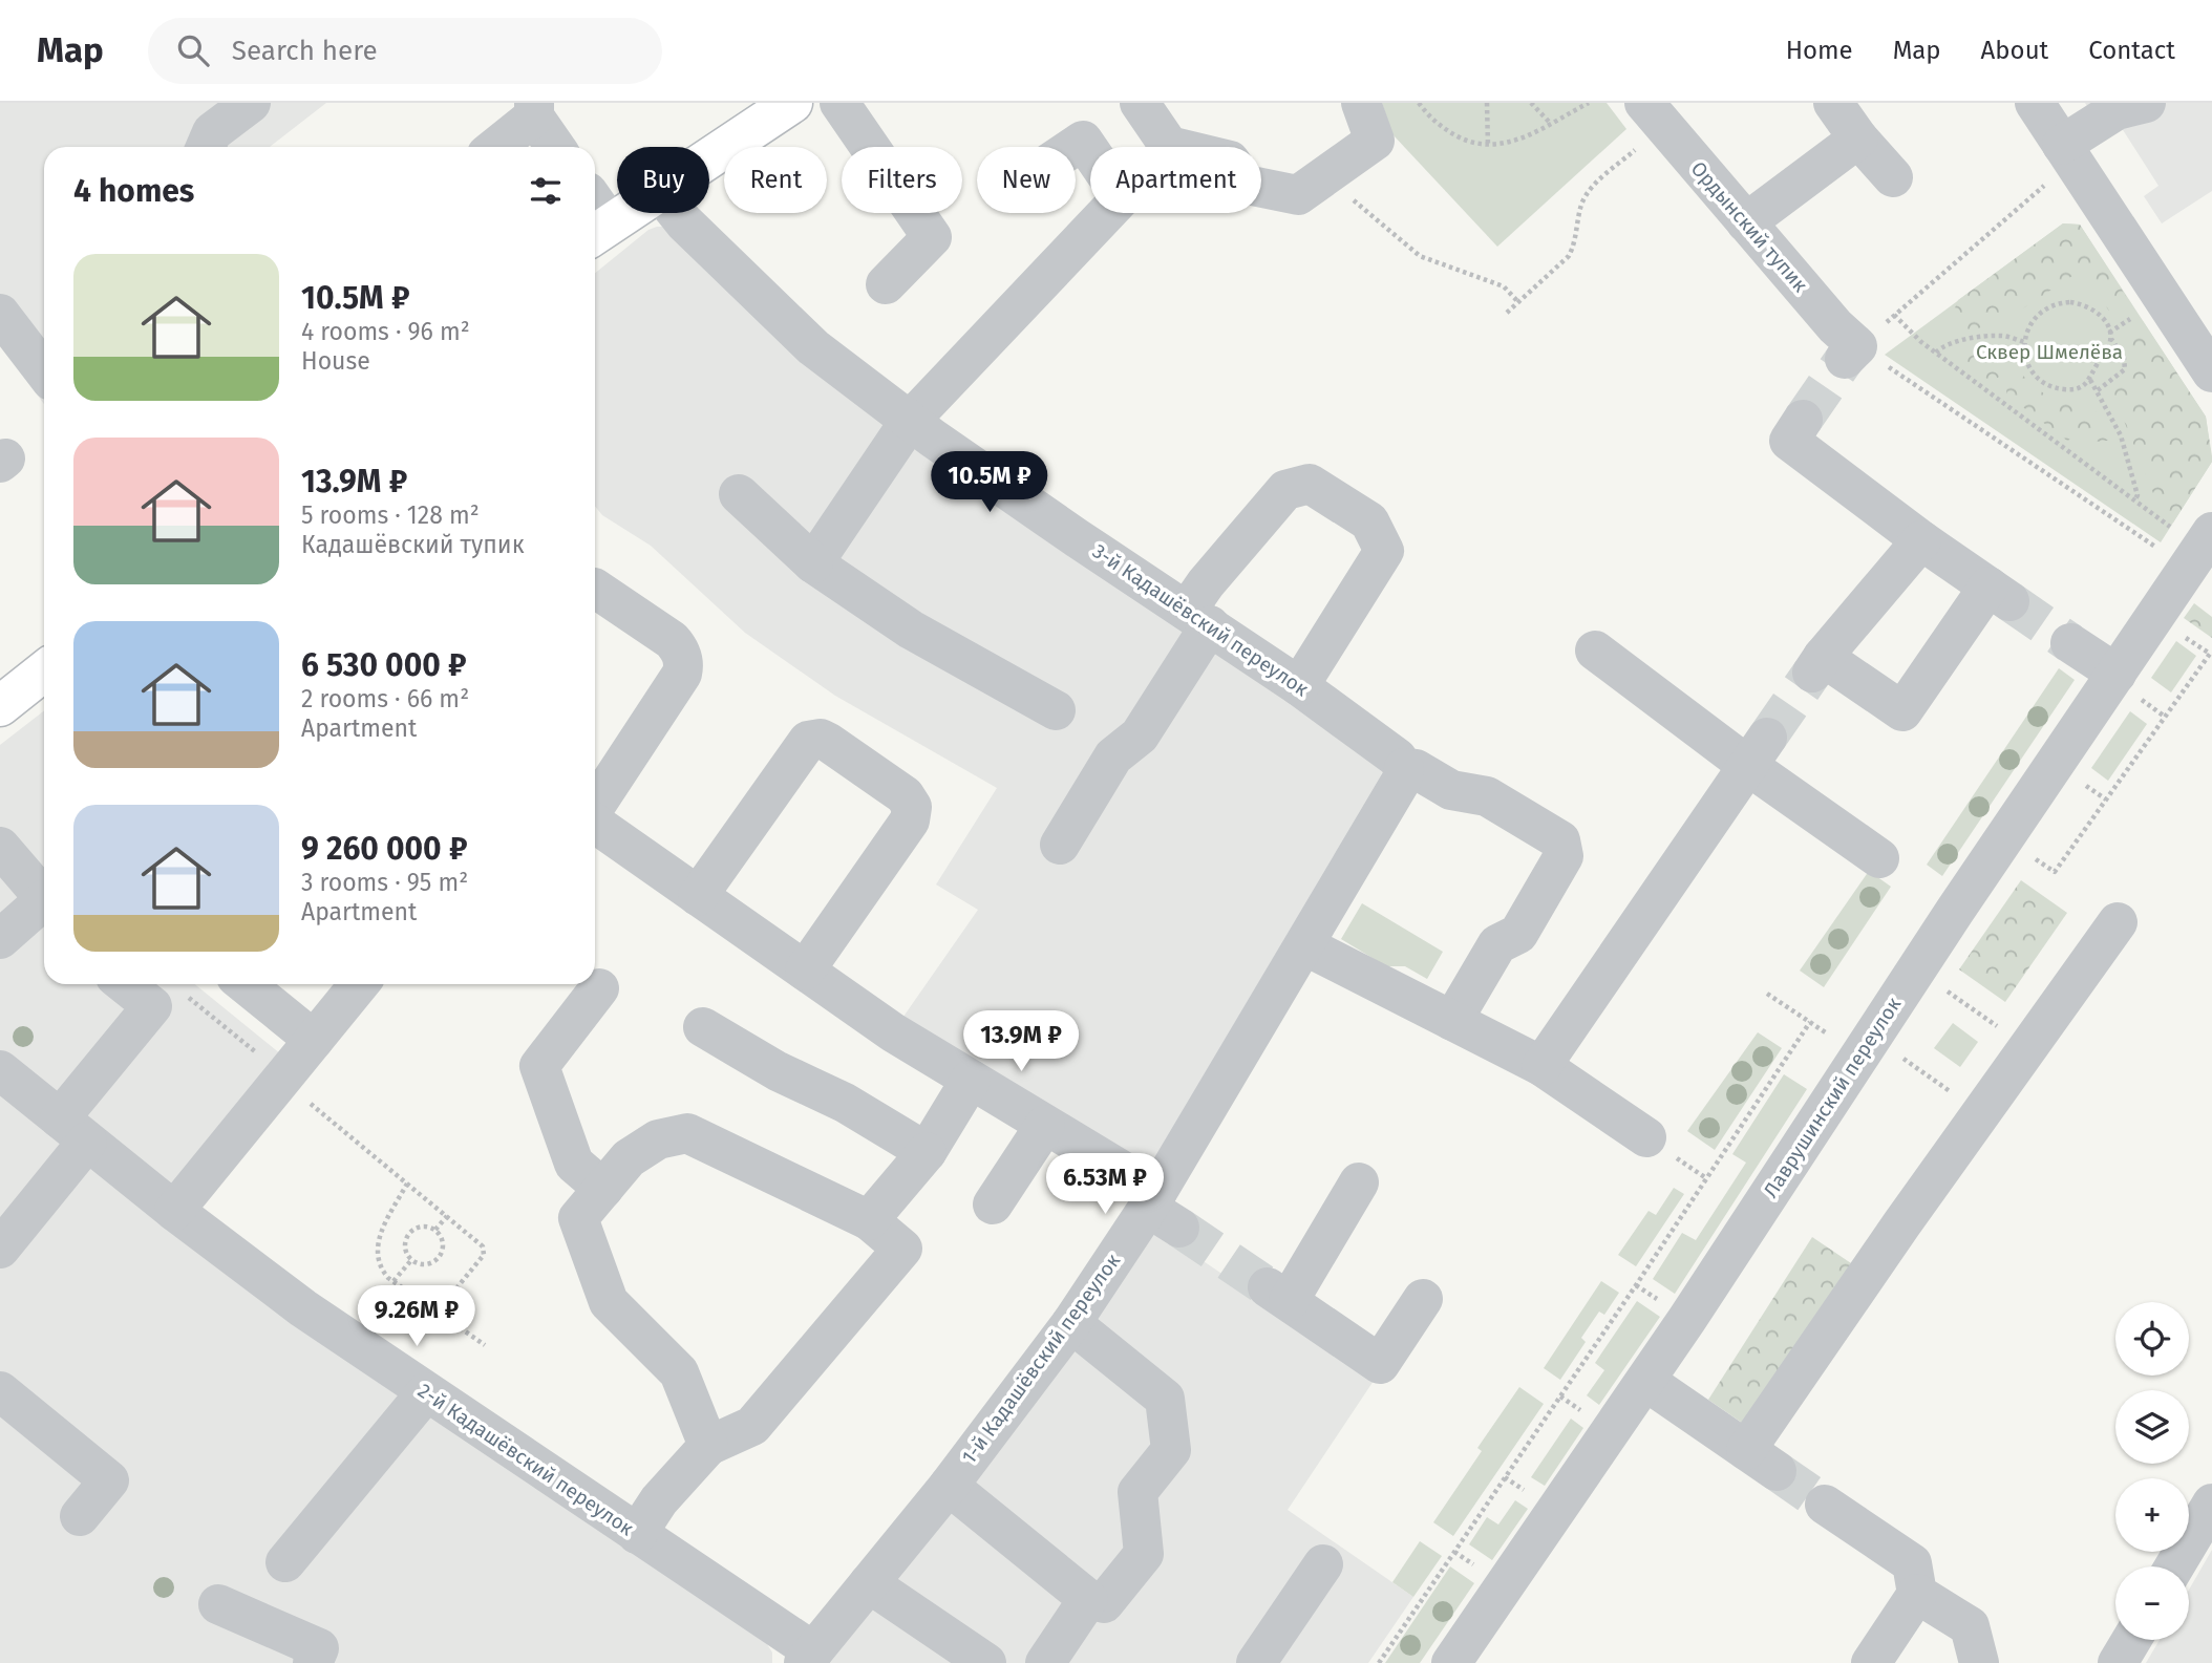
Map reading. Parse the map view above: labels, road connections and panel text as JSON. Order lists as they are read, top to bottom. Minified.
{"streets":{"street":["Ордынский тупик","3-й Кадашёвский переулок","Лаврушинский переулок","1-й Кадашёвский переулок","2-й Кадашёвский переулок"]},"crossings":[["3-й Кадашёвский переулок","1-й Кадашёвский переулок"],["1-й Кадашёвский переулок","2-й Кадашёвский переулок"]],"parks":["Сквер Шмелёва"],"page":{"header":"Map","search":"Search here","nav":["Home","Map","About","Contact"],"chip":["Buy","Rent","Filters","New","Apartment"],"heading":"4 homes","list":[{"name":"10.5M ₽","note":"4 rooms · 96 m² · House"},{"name":"13.9M ₽","note":"5 rooms · 128 m² · Кадашёвский тупик"},{"name":"6 530 000 ₽","note":"2 rooms · 66 m² · Apartment"},{"name":"9 260 000 ₽","note":"3 rooms · 95 m² · Apartment"}],"price":["10.5M ₽","13.9M ₽","6.53M ₽","9.26M ₽"],"map_buttons":["+","−"]}}
